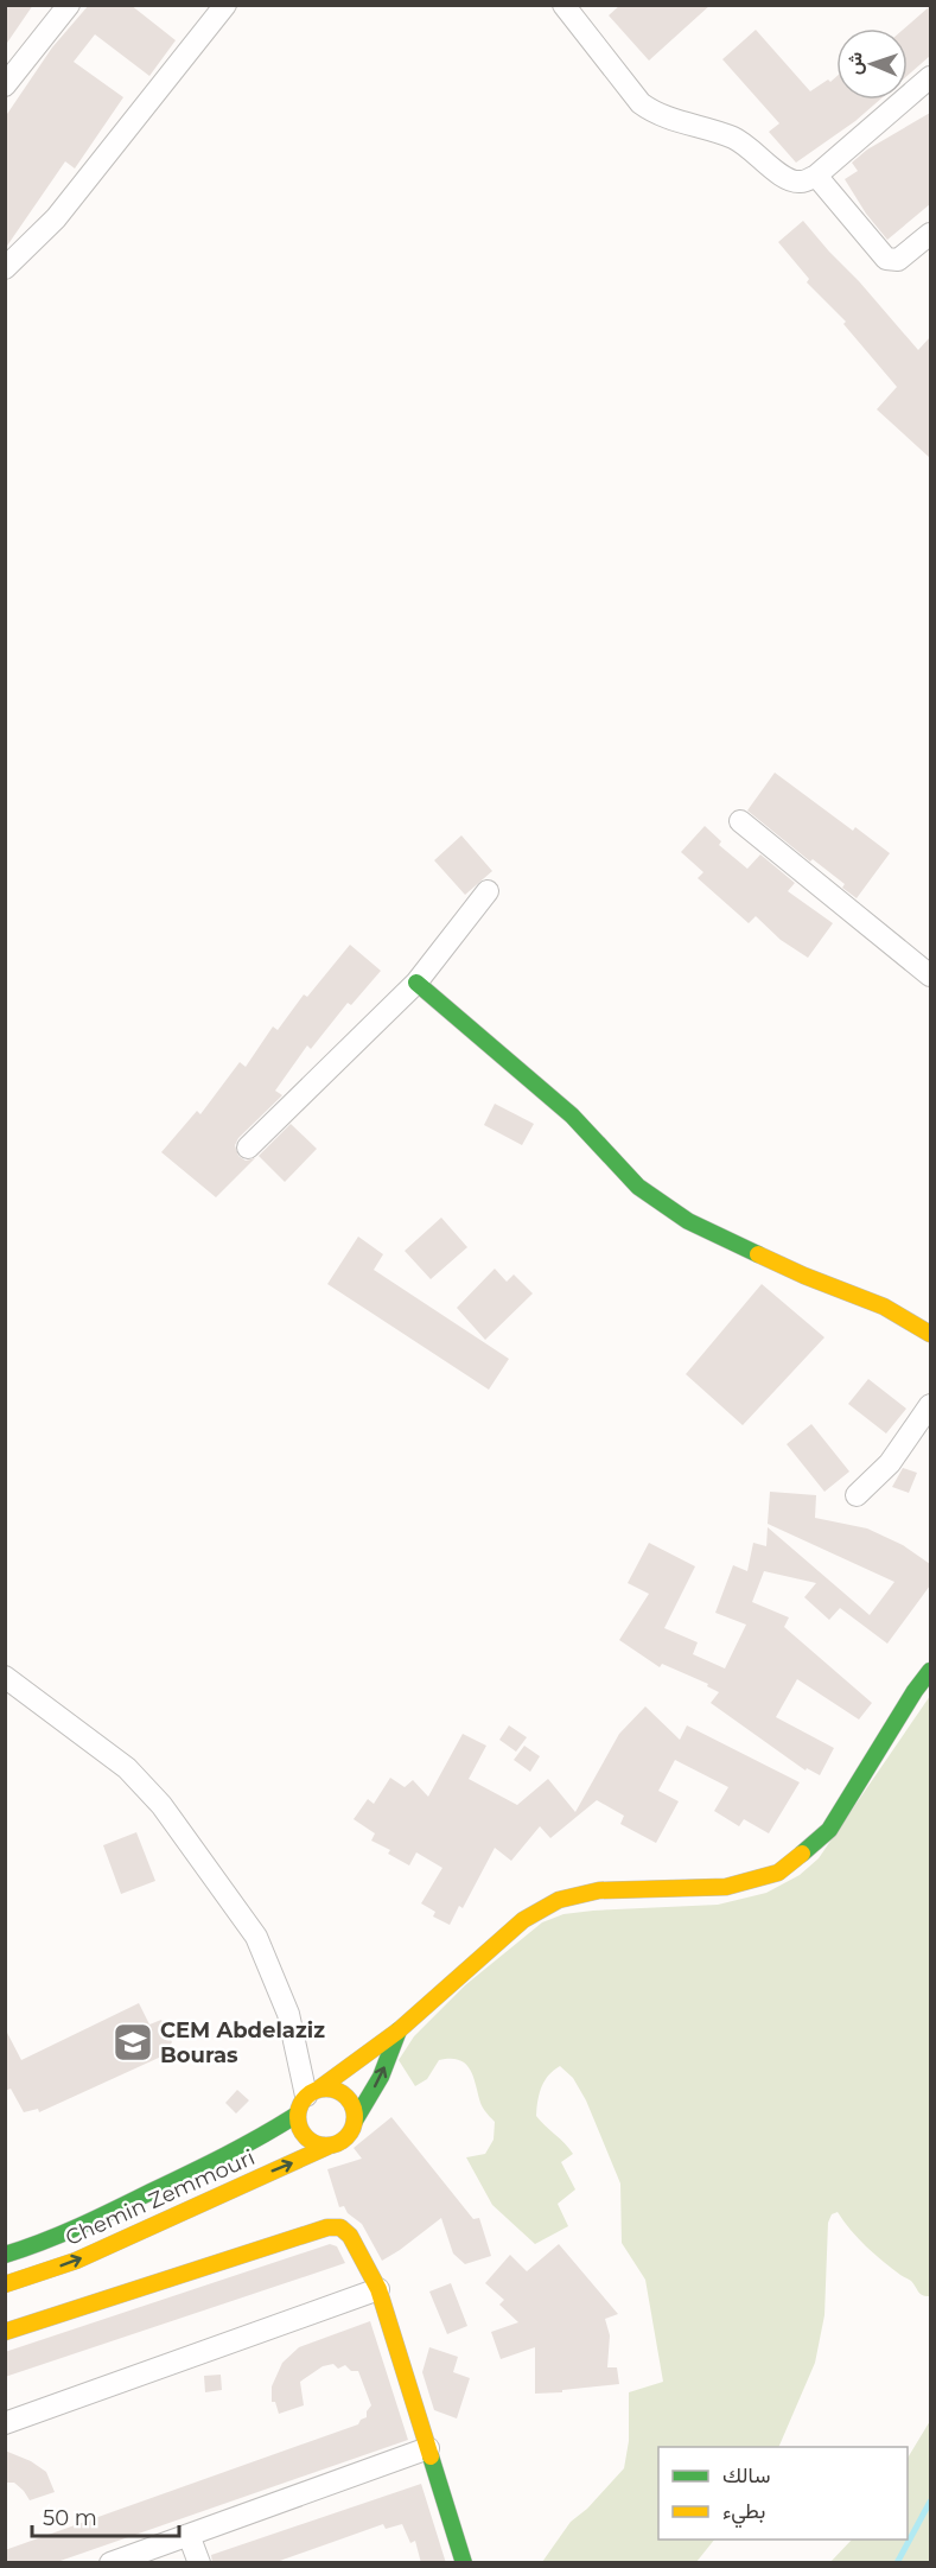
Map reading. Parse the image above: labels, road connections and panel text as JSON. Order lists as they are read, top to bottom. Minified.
{"streets":{"street":["Chemin Zemmouri"]},"places":{"school or university":["CEM Abdelaziz Bouras"]},"legend":["سالك","بطيء"],"scale_bar":"50 m","north":"left"}
